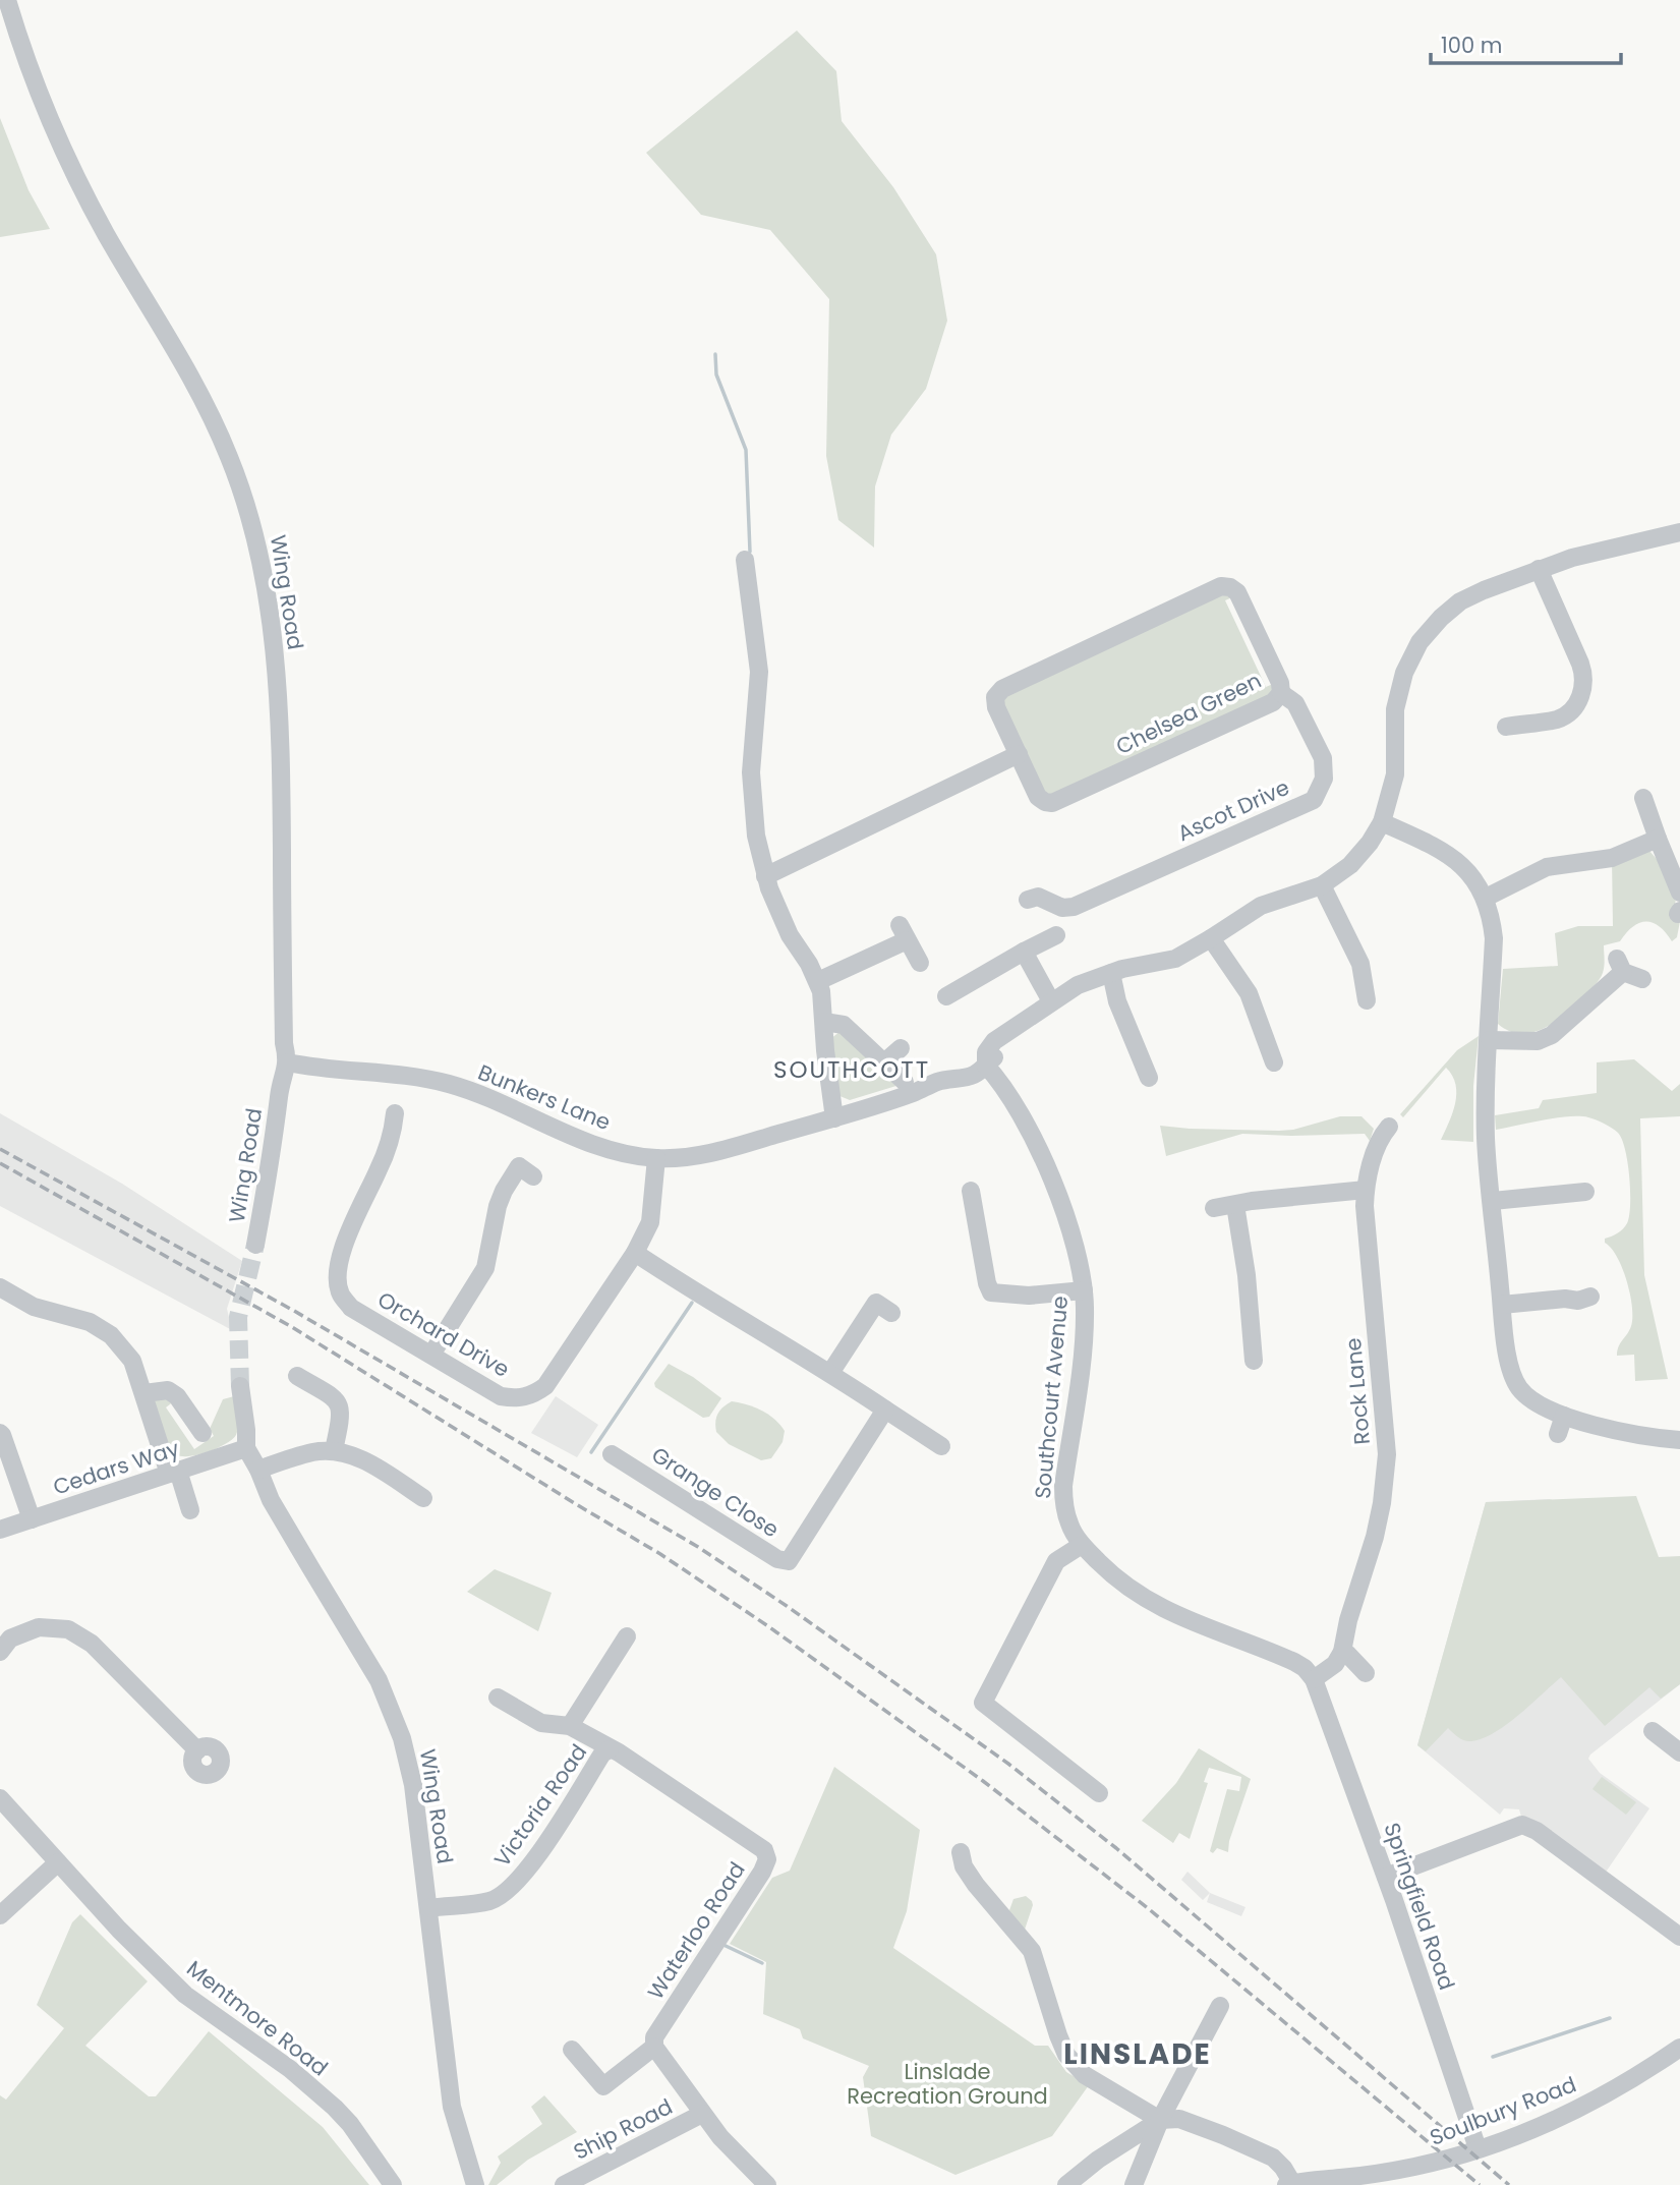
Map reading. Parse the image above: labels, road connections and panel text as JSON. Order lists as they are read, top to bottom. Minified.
{"streets":{"street":["Wing Road","Chelsea Green","Ascot Drive","Bunkers Lane","Orchard Drive","Rock Lane","Southcourt Avenue","Cedars Way","Grange Close","Victoria Road","Springfield Road","Waterloo Road","Mentmore Road","Soulbury Road","Ship Road"]},"crossings":[["Wing Road","Bunkers Lane"],["Wing Road","Cedars Way"],["Wing Road","Victoria Road"],["Chelsea Green","Ascot Drive"],["Bunkers Lane","Orchard Drive"],["Bunkers Lane","Southcourt Avenue"],["Victoria Road","Waterloo Road"],["Springfield Road","Soulbury Road"]],"districts":["SOUTHCOTT","LINSLADE"],"parks":["Linslade Recreation Ground"],"scale_bar":"100 m"}
